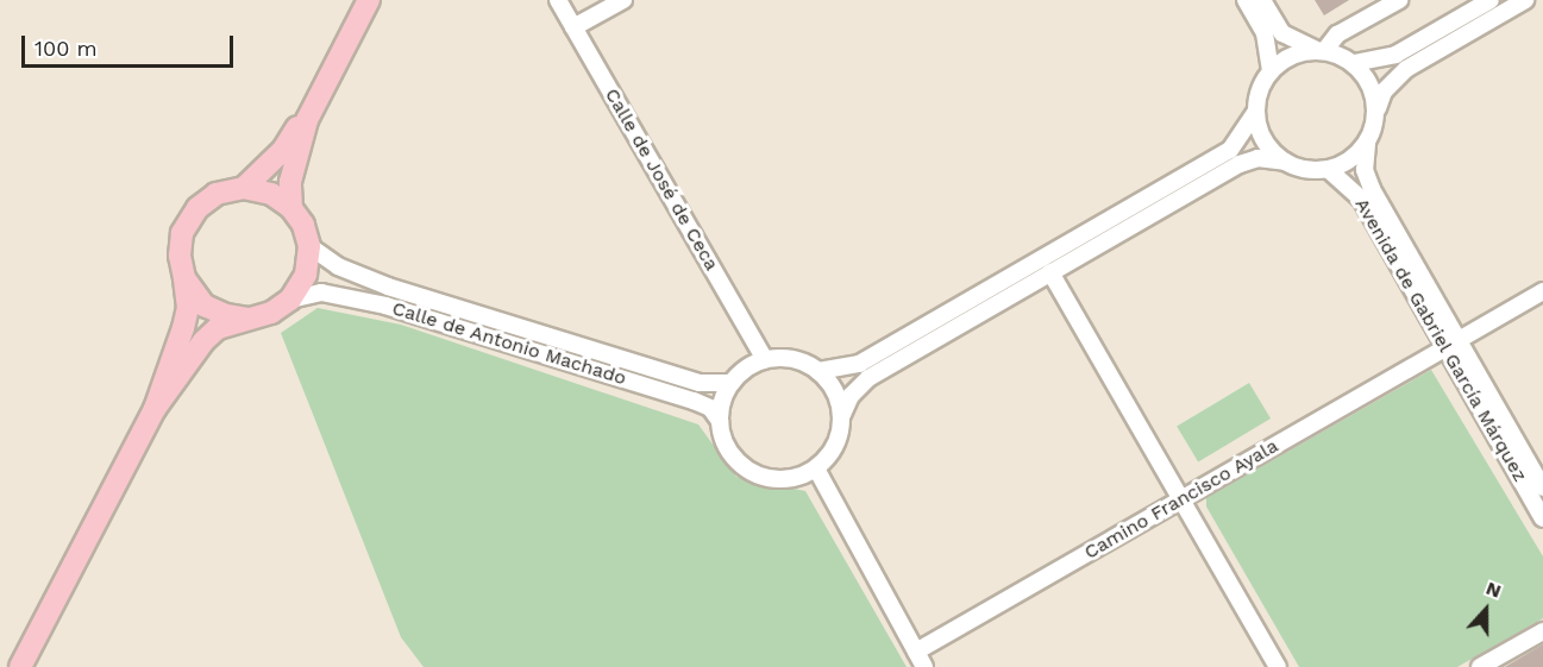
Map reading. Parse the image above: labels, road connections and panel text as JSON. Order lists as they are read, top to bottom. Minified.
{"streets":{"street":["Calle de José de Ceca","Avenida de Gabriel García Márquez","Calle de Antonio Machado","Camino Francisco Ayala"]},"crossings":[["Calle de José de Ceca","Calle de Antonio Machado"],["Avenida de Gabriel García Márquez","Camino Francisco Ayala"]],"scale_bar":"100 m","north":"top"}
